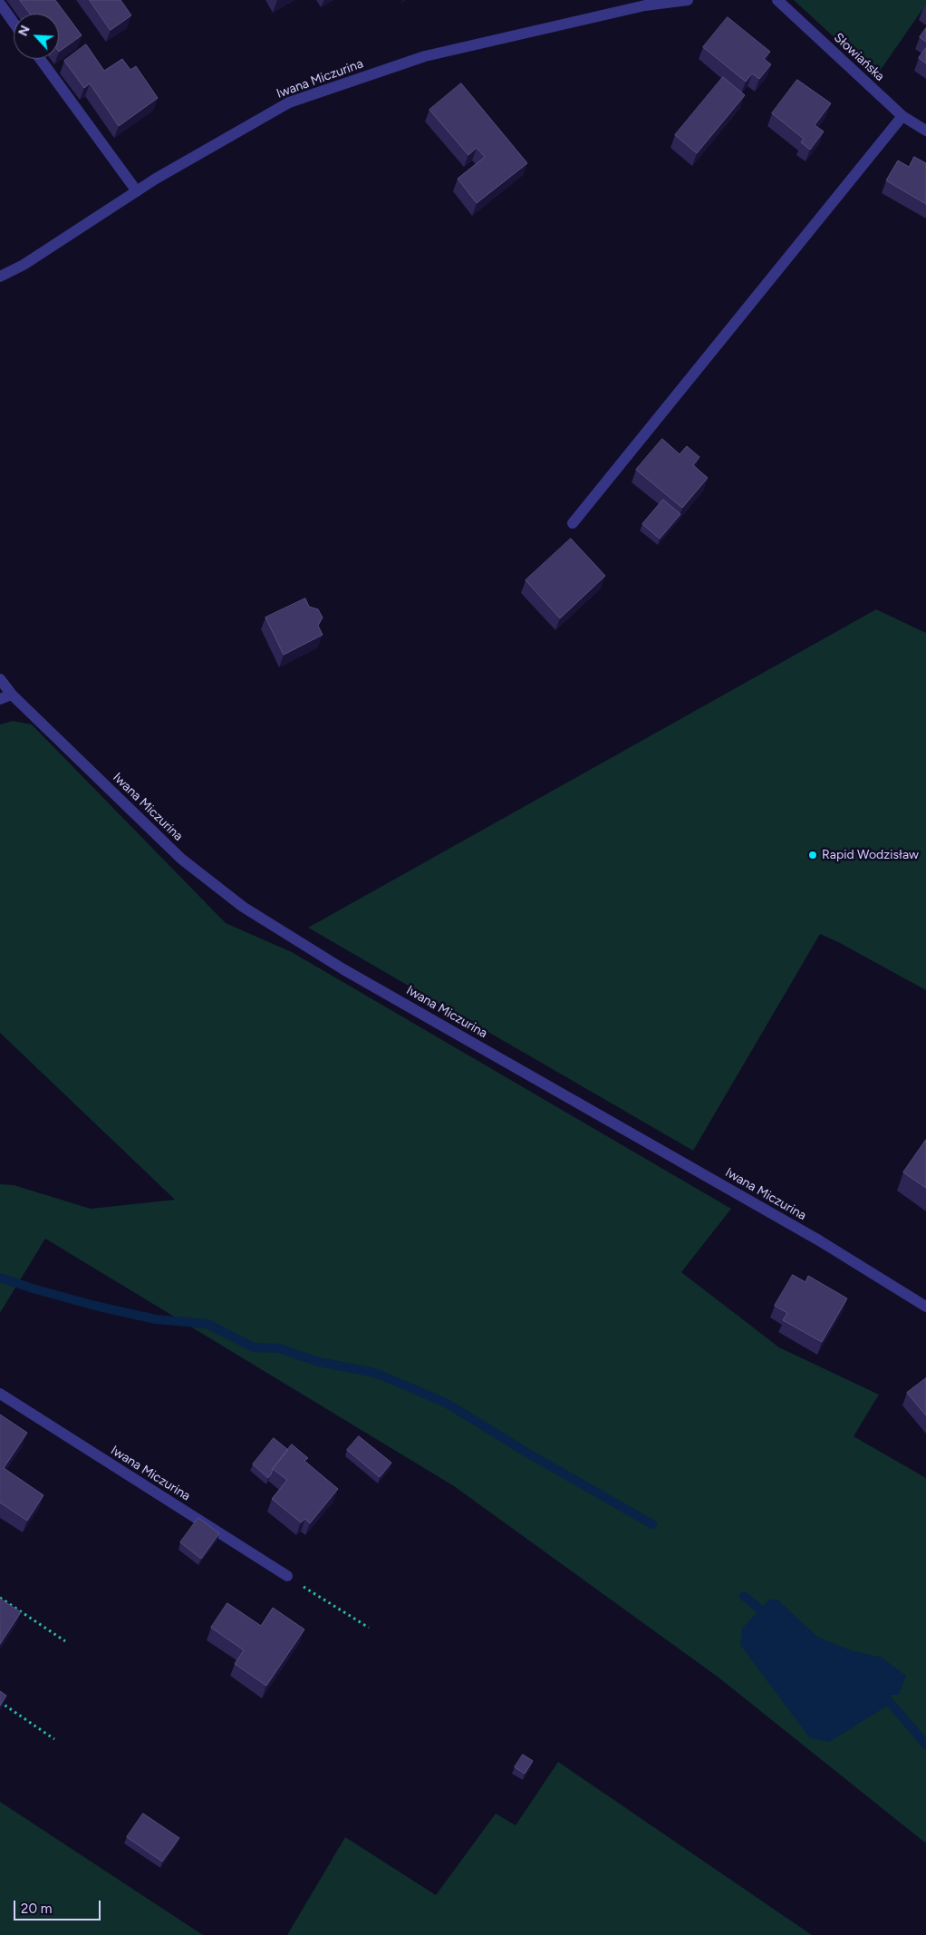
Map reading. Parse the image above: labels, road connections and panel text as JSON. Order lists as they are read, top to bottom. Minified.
{"streets":{"street":["Słowiańska","Iwana Miczurina"]},"places":["Rapid Wodzisław"],"scale_bar":"20 m","north":"top left"}
